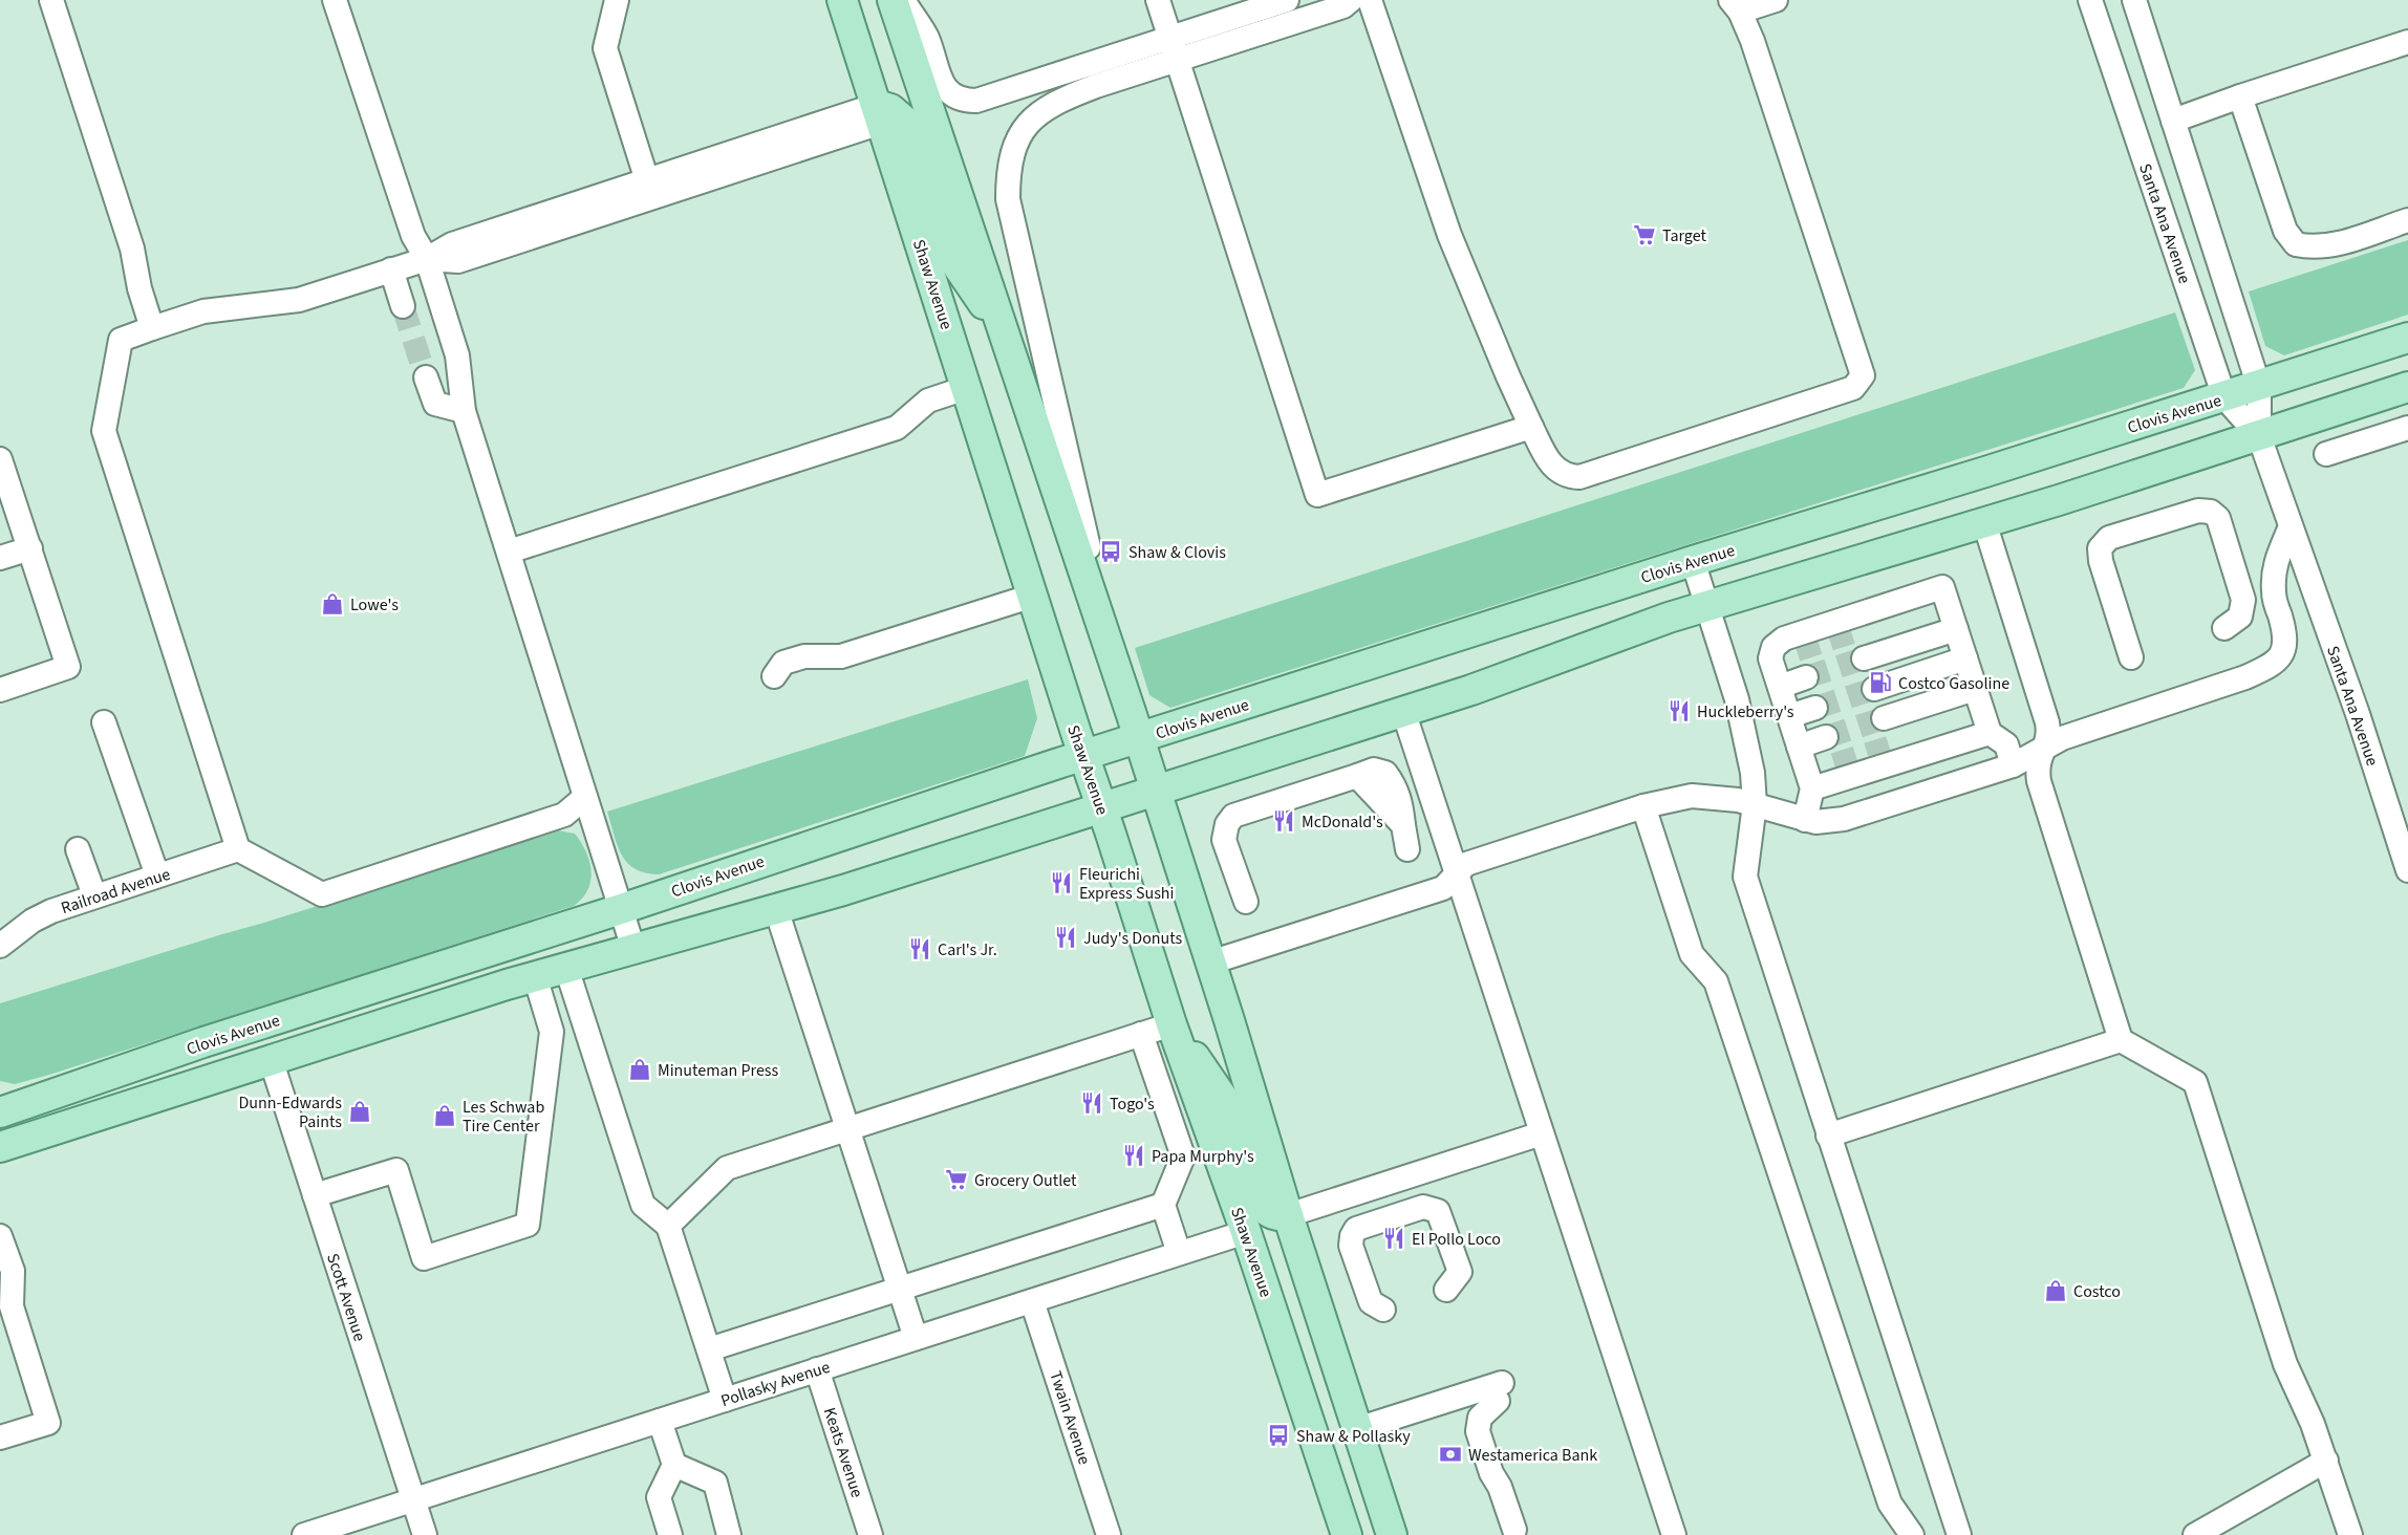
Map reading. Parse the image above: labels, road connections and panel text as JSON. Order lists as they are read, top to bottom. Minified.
{"streets":{"main road":["Shaw Avenue","Clovis Avenue"],"street":["Santa Ana Avenue","Railroad Avenue","Scott Avenue","Pollasky Avenue","Twain Avenue","Keats Avenue"]},"crossings":[["Santa Ana Avenue","Clovis Avenue"],["Shaw Avenue","Clovis Avenue"],["Shaw Avenue","Pollasky Avenue"],["Clovis Avenue","Scott Avenue"],["Scott Avenue","Pollasky Avenue"],["Pollasky Avenue","Twain Avenue"],["Pollasky Avenue","Keats Avenue"]],"places":{"supermarket":["Target","Grocery Outlet"],"bus stop":["Shaw & Clovis","Shaw & Pollasky"],"shop":["Lowe's","Minuteman Press","Dunn-Edwards Paints","Les Schwab Tire Center","Costco"],"fuel station":["Costco Gasoline"],"restaurant":["Huckleberry's","McDonald's","Fleurichi Express Sushi","Judy's Donuts","Carl's Jr.","Togo's","Papa Murphy's","El Pollo Loco"],"bank":["Westamerica Bank"]}}
